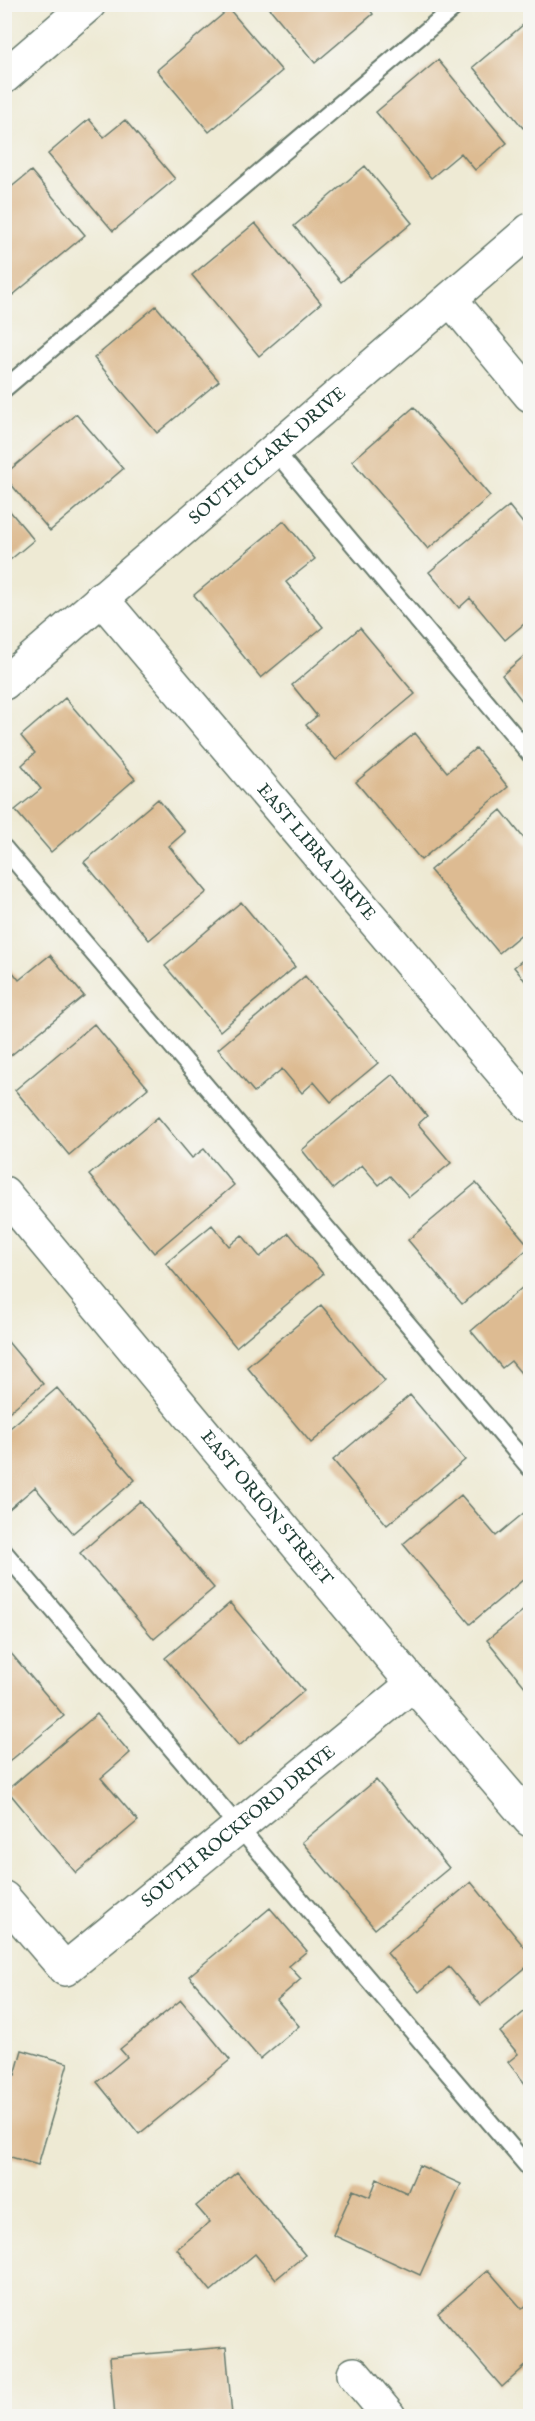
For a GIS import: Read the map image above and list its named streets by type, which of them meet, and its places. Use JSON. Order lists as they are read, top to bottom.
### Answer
{
  "streets": {
    "street": [
      "SOUTH CLARK DRIVE",
      "EAST LIBRA DRIVE",
      "EAST ORION STREET",
      "SOUTH ROCKFORD DRIVE"
    ]
  },
  "crossings": [
    ["SOUTH CLARK DRIVE", "EAST LIBRA DRIVE"],
    ["EAST ORION STREET", "SOUTH ROCKFORD DRIVE"]
  ]
}
